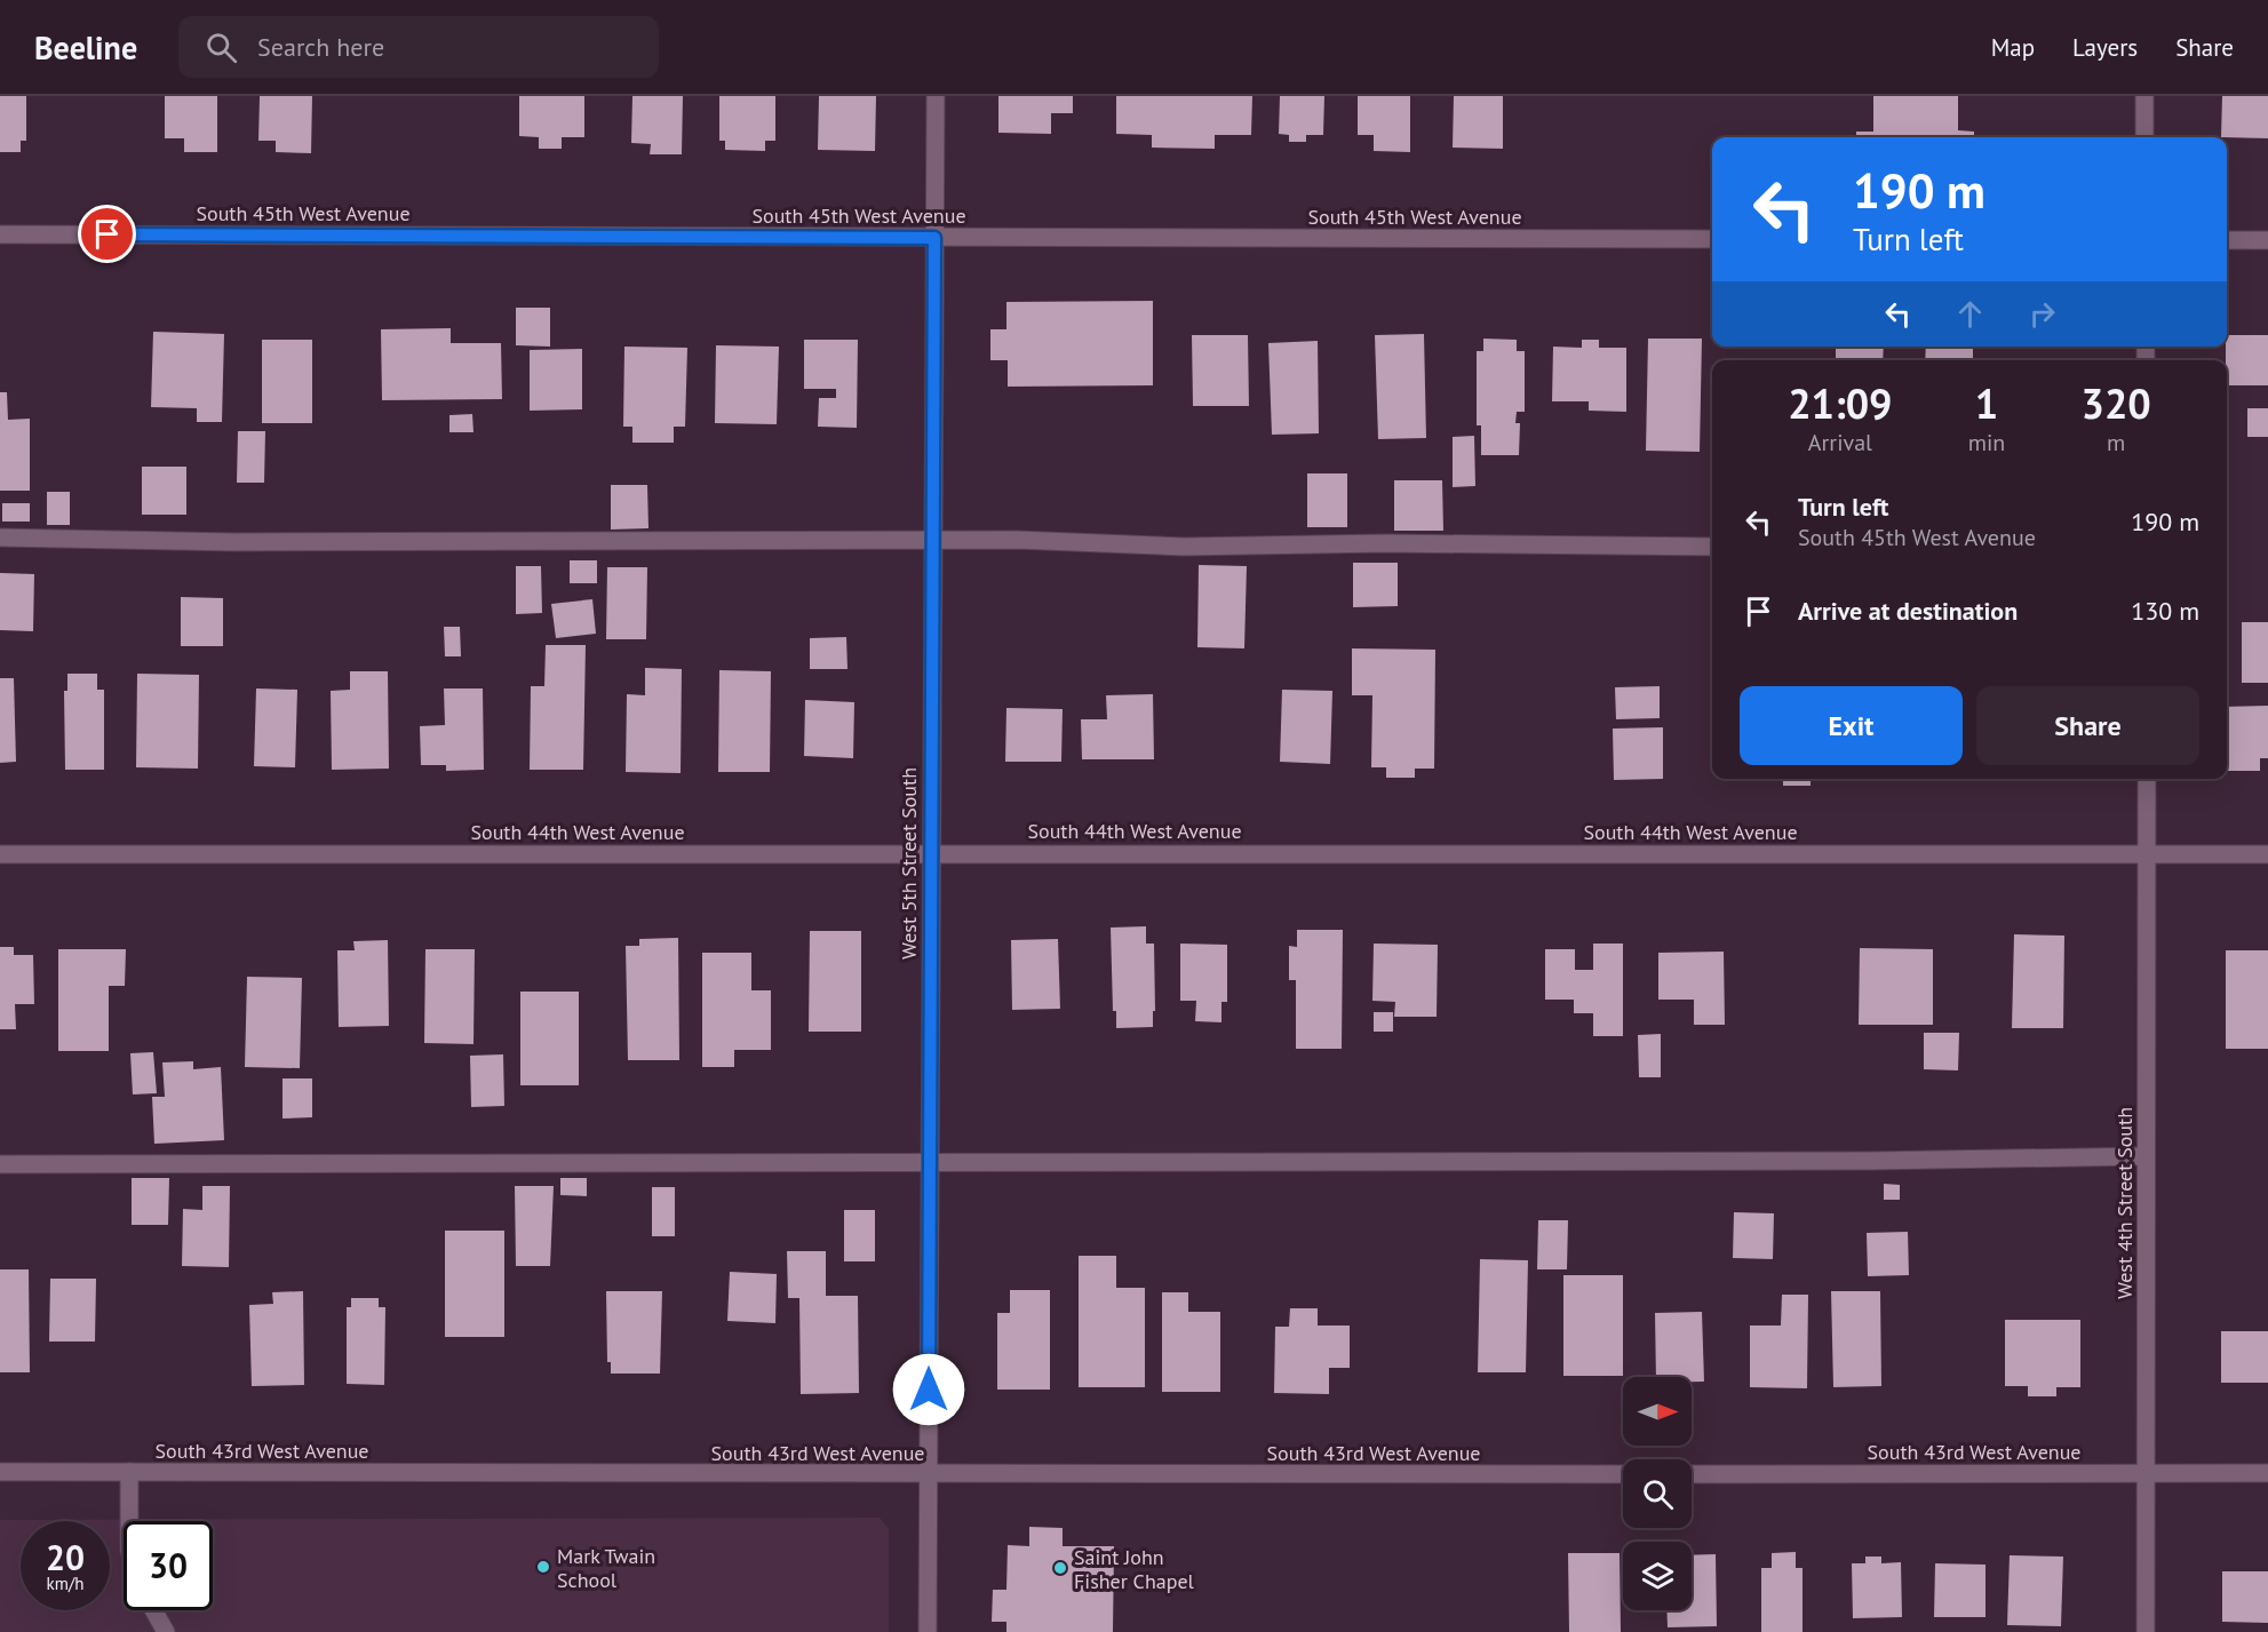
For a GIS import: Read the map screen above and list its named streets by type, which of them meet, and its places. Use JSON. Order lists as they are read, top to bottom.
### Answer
{
  "streets": {
    "street": [
      "South 45th West Avenue",
      "South 44th West Avenue",
      "West 5th Street South",
      "West 4th Street South",
      "South 43rd West Avenue"
    ]
  },
  "crossings": [
    ["South 45th West Avenue", "West 5th Street South"],
    ["South 44th West Avenue", "West 5th Street South"],
    ["South 44th West Avenue", "West 4th Street South"],
    ["West 5th Street South", "South 43rd West Avenue"],
    ["West 4th Street South", "South 43rd West Avenue"]
  ],
  "places": ["Mark Twain School", "Saint John Fisher Chapel"],
  "north": "right",
  "page": {
    "header": "Beeline",
    "search": "Search here",
    "nav": ["Map", "Layers", "Share"],
    "turn": ["190 m", "Turn left"],
    "eta": [
      "21:09",
      "Arrival",
      "1",
      "min",
      "320",
      "m"
    ],
    "list": [
      {
        "name": "Turn left",
        "note": "South 45th West Avenue",
        "value": "190 m"
      },
      {
        "name": "Arrive at destination",
        "value": "130 m"
      }
    ],
    "buttons": ["Exit", "Share"],
    "speed": "20 km/h",
    "limit": "30"
  }
}
